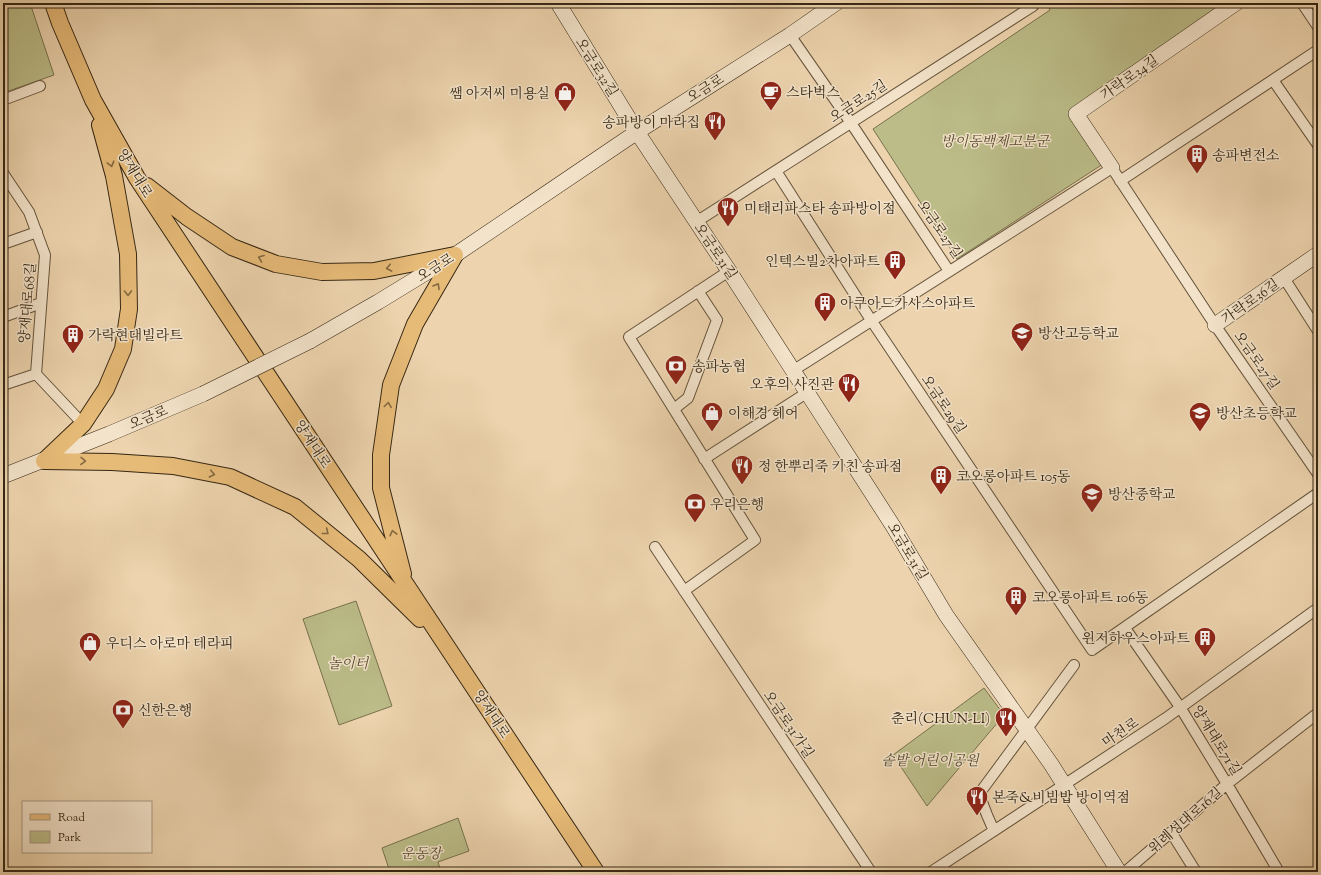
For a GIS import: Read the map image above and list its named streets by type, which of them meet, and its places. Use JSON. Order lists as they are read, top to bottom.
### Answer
{
  "streets": {
    "main road": ["양재대로"],
    "street": [
      "오금로32길",
      "가락로34길",
      "오금로",
      "오금로25길",
      "오금로27길",
      "오금로31길",
      "가락로36길",
      "양재대로68길",
      "오금로29길",
      "오금로31가길",
      "마천로",
      "양재대로71길",
      "위례성대로16길"
    ]
  },
  "crossings": [
    ["오금로32길", "오금로"],
    ["오금로32길", "오금로31길"],
    ["가락로34길", "오금로27길"],
    ["오금로", "오금로27길"],
    ["오금로", "오금로31길"],
    ["오금로25길", "오금로27길"],
    ["오금로25길", "오금로31길"],
    ["오금로25길", "오금로29길"],
    ["오금로27길", "가락로36길"],
    ["오금로31길", "마천로"],
    ["오금로29길", "양재대로71길"],
    ["마천로", "양재대로71길"],
    ["양재대로71길", "위례성대로16길"]
  ],
  "parks": [
    "방이동백제고분군",
    "놀이터",
    "솥밭 어린이공원",
    "운동장"
  ],
  "places": {
    "cafe": ["스타벅스"],
    "shop": ["쌤 아저씨 미용실", "이해경 헤어", "우디스 아로마 테라피"],
    "restaurant": [
      "송파방이 마라집",
      "미태리파스타 송파방이점",
      "오후의 사진관",
      "정 한뿌리죽 키친 송파점",
      "춘리(CHUN-LI)",
      "본죽&비빔밥 방이역점"
    ],
    "building": [
      "송파변전소",
      "인텍스빌2차아파트",
      "아쿠아드카사스아파트",
      "가락현대빌라트",
      "코오롱아파트 105동",
      "코오롱아파트 106동",
      "윈저하우스아파트"
    ],
    "school or university": ["방산고등학교", "방산초등학교", "방산중학교"],
    "bank": ["송파농협", "우리은행", "신한은행"]
  },
  "legend": ["Road", "Park"]
}
